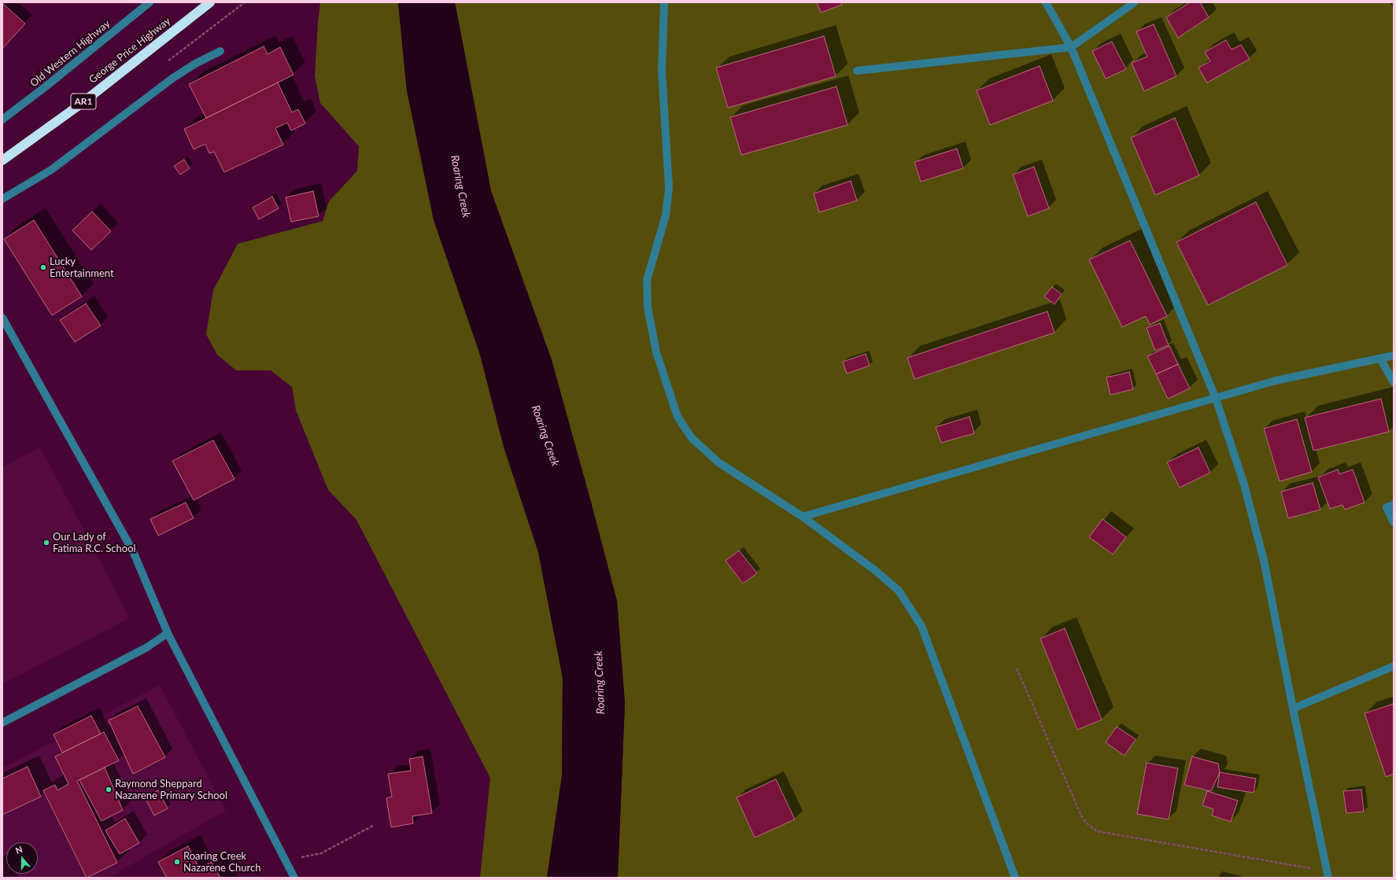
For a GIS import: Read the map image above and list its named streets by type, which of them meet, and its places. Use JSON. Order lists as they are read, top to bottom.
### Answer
{
  "streets": {
    "highway": ["George Price Highway", "AR1"],
    "street": ["Old Western Highway"]
  },
  "water": ["Roaring Creek"],
  "places": [
    "Lucky Entertainment",
    "Our Lady of Fatima R.C. School",
    "Raymond Sheppard Nazarene Primary School",
    "Roaring Creek Nazarene Church"
  ],
  "north": "top"
}
